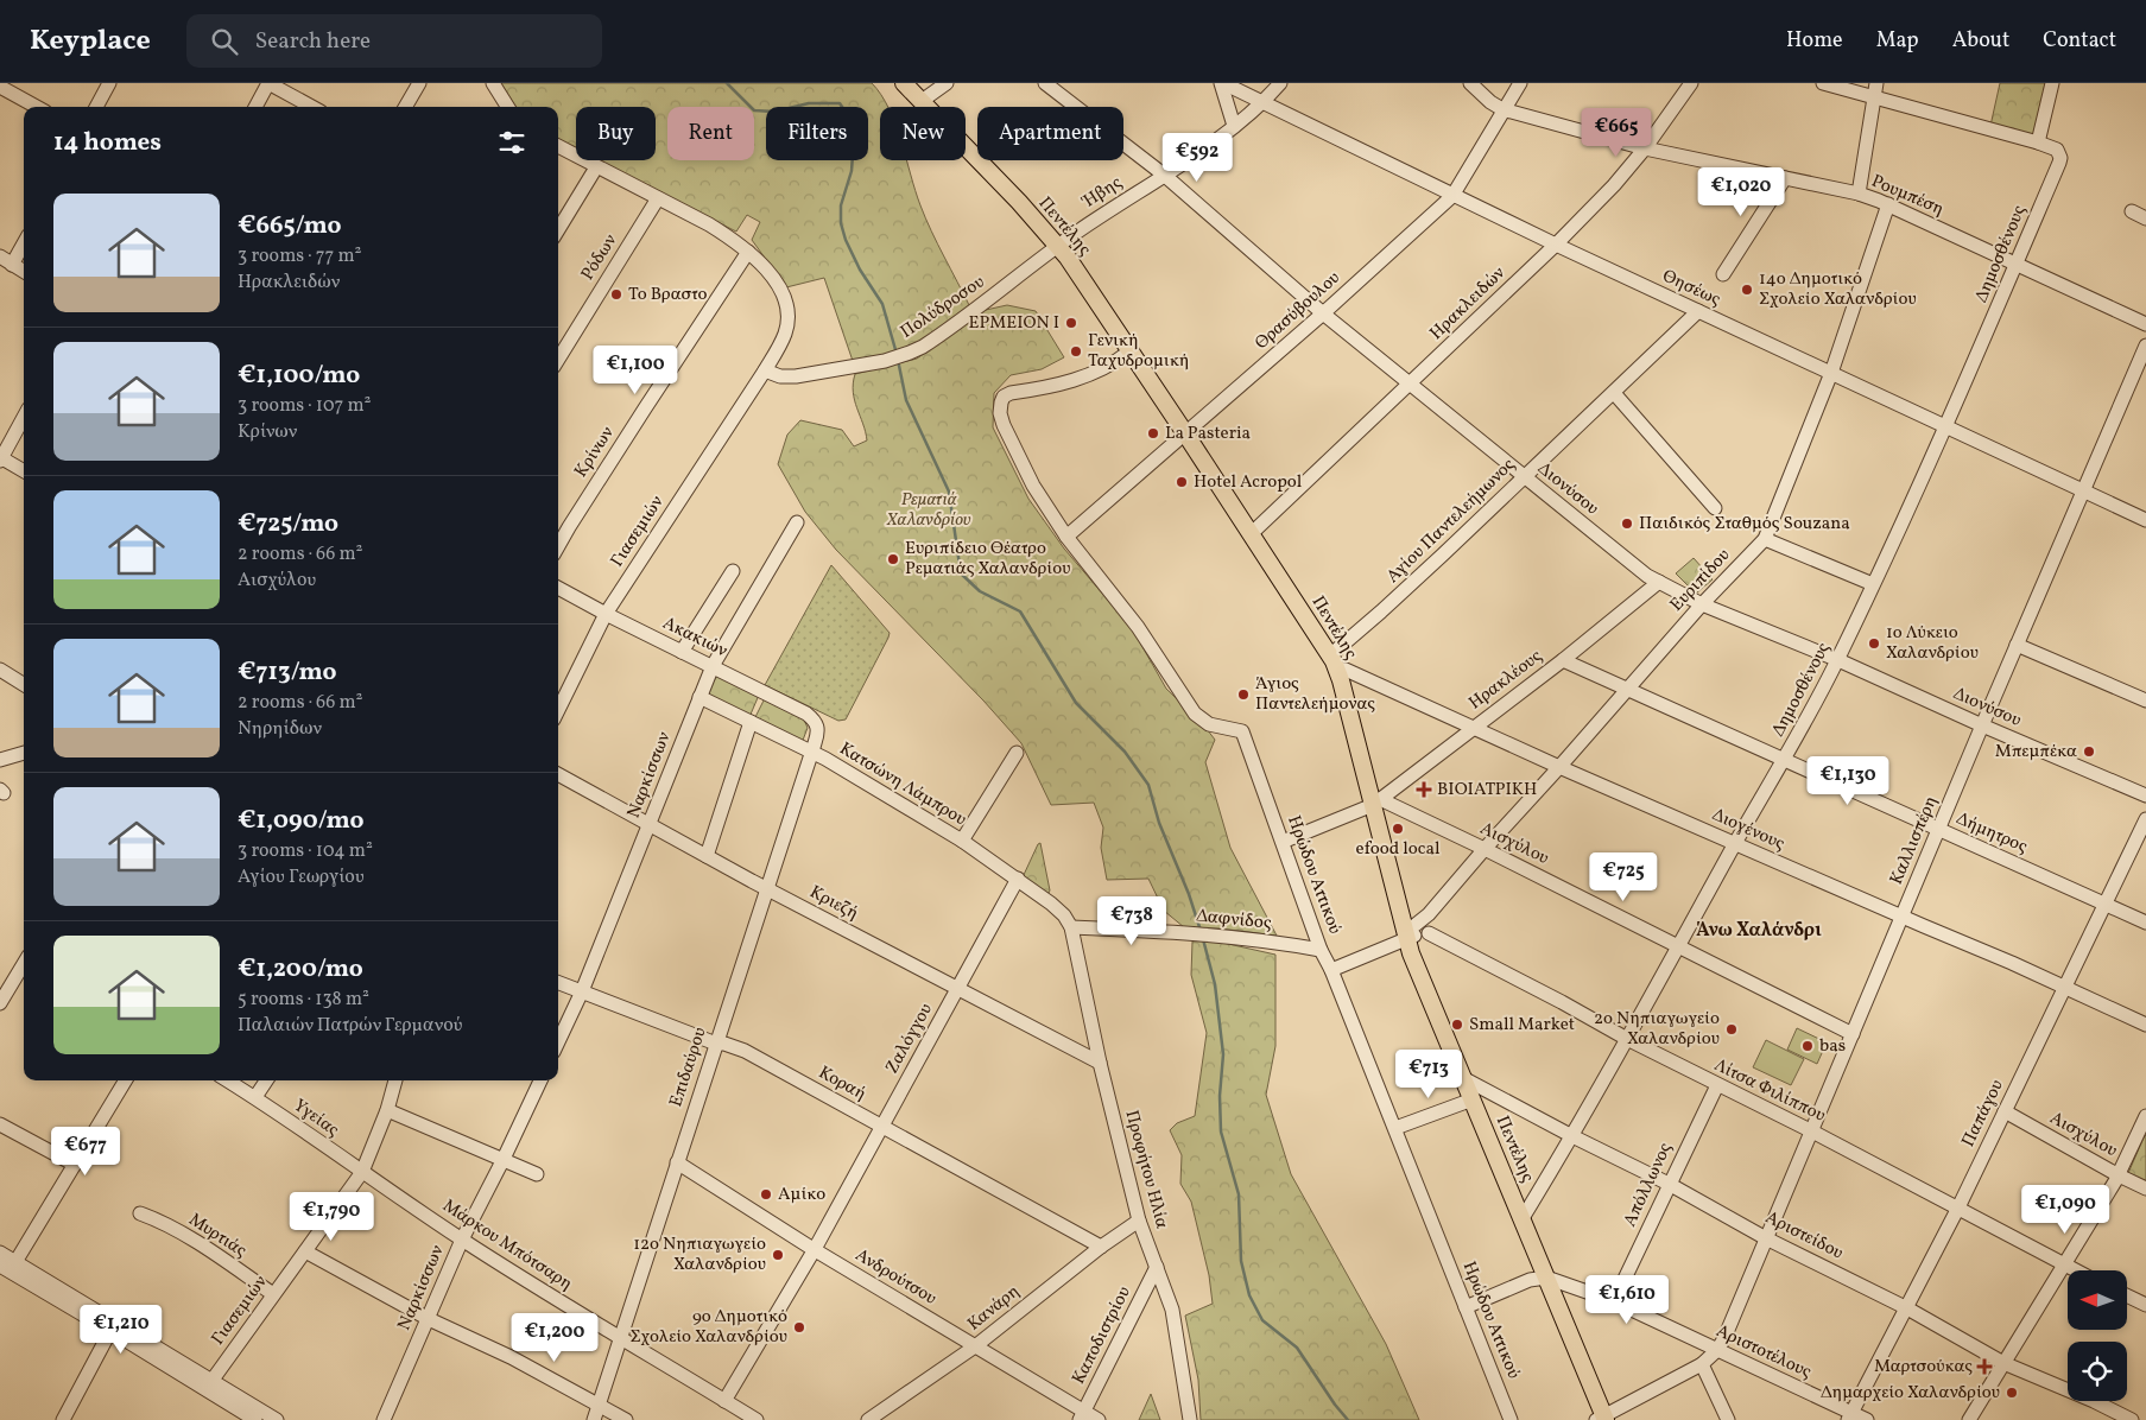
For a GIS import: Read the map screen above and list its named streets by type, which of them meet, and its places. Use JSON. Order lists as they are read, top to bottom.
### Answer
{
  "streets": {
    "main road": ["Πεντέλης"],
    "street": [
      "Ήβης",
      "Ρουμπέση",
      "Δημοσθένους",
      "Ρόδων",
      "Θησέως",
      "Ηρακλειδών",
      "Πολύδροσου",
      "Θρασύβουλου",
      "Κρίνων",
      "Διονύσου",
      "Αγίου Παντελεήμωνος",
      "Γιασεμιών",
      "Ευριπίδου",
      "Ακακιών",
      "Ηρακλέους",
      "Ναρκίσσων",
      "Κατσώνη Λάμπρου",
      "Διογένους",
      "Δήμητρος",
      "Καλλισπέρη",
      "Αισχύλου",
      "Ηρώδου Αττικού",
      "Κριεζή",
      "Δαφνίδος",
      "Ζαλόγγου",
      "Επιδαύρου",
      "Κοραή",
      "Λίτσα Φιλίππου",
      "Παπάγου",
      "Υγείας",
      "Προφήτου Ηλία",
      "Απόλλωνος",
      "Μυρτιάς",
      "Αριστείδου",
      "Μάρκου Μπότσαρη",
      "Ανδρούτσου",
      "Κανάρη",
      "Καποδιστρίου",
      "Αριστοτέλους"
    ]
  },
  "crossings": [
    ["Ήβης", "Πεντέλης"],
    ["Ήβης", "Θησέως"],
    ["Ήβης", "Πολύδροσου"],
    ["Ήβης", "Διονύσου"],
    ["Ρουμπέση", "Δημοσθένους"],
    ["Ρουμπέση", "Ηρακλειδών"],
    ["Ρουμπέση", "Θρασύβουλου"],
    ["Ρουμπέση", "Ευριπίδου"],
    ["Πεντέλης", "Δημοσθένους"],
    ["Πεντέλης", "Ηρακλειδών"],
    ["Πεντέλης", "Πολύδροσου"],
    ["Πεντέλης", "Θρασύβουλου"],
    ["Πεντέλης", "Αγίου Παντελεήμωνος"],
    ["Πεντέλης", "Ευριπίδου"],
    ["Πεντέλης", "Ηρακλέους"],
    ["Πεντέλης", "Διογένους"],
    ["Πεντέλης", "Αισχύλου"],
    ["Πεντέλης", "Ηρώδου Αττικού"],
    ["Πεντέλης", "Αριστείδου"],
    ["Πεντέλης", "Αριστοτέλους"],
    ["Δημοσθένους", "Θησέως"],
    ["Δημοσθένους", "Διονύσου"],
    ["Δημοσθένους", "Διογένους"],
    ["Δημοσθένους", "Δήμητρος"],
    ["Δημοσθένους", "Αισχύλου"],
    ["Δημοσθένους", "Λίτσα Φιλίππου"],
    ["Δημοσθένους", "Αριστείδου"],
    ["Ρόδων", "Γιασεμιών"],
    ["Θησέως", "Ηρακλειδών"],
    ["Θησέως", "Θρασύβουλου"],
    ["Θησέως", "Αγίου Παντελεήμωνος"],
    ["Θησέως", "Ευριπίδου"],
    ["Θησέως", "Καλλισπέρη"],
    ["Ηρακλειδών", "Διονύσου"],
    ["Πολύδροσου", "Γιασεμιών"],
    ["Θρασύβουλου", "Διονύσου"],
    ["Θρασύβουλου", "Ηρώδου Αττικού"],
    ["Κρίνων", "Γιασεμιών"],
    ["Διονύσου", "Αγίου Παντελεήμωνος"],
    ["Διονύσου", "Ευριπίδου"],
    ["Διονύσου", "Ηρακλέους"],
    ["Διονύσου", "Καλλισπέρη"],
    ["Αγίου Παντελεήμωνος", "Διογένους"],
    ["Γιασεμιών", "Ακακιών"],
    ["Γιασεμιών", "Υγείας"],
    ["Γιασεμιών", "Μυρτιάς"],
    ["Γιασεμιών", "Μάρκου Μπότσαρη"],
    ["Ευριπίδου", "Διογένους"],
    ["Ευριπίδου", "Δήμητρος"],
    ["Ευριπίδου", "Αισχύλου"],
    ["Ακακιών", "Ναρκίσσων"],
    ["Ακακιών", "Επιδαύρου"],
    ["Ηρακλέους", "Διογένους"],
    ["Ηρακλέους", "Δήμητρος"],
    ["Ηρακλέους", "Αισχύλου"],
    ["Ηρακλέους", "Ηρώδου Αττικού"],
    ["Ναρκίσσων", "Κατσώνη Λάμπρου"],
    ["Ναρκίσσων", "Κριεζή"],
    ["Ναρκίσσων", "Κοραή"],
    ["Ναρκίσσων", "Μάρκου Μπότσαρη"],
    ["Κατσώνη Λάμπρου", "Δαφνίδος"],
    ["Κατσώνη Λάμπρου", "Ζαλόγγου"],
    ["Κατσώνη Λάμπρου", "Επιδαύρου"],
    ["Κατσώνη Λάμπρου", "Προφήτου Ηλία"],
    ["Διογένους", "Καλλισπέρη"],
    ["Διογένους", "Παπάγου"],
    ["Δήμητρος", "Καλλισπέρη"],
    ["Δήμητρος", "Παπάγου"],
    ["Καλλισπέρη", "Αισχύλου"],
    ["Καλλισπέρη", "Λίτσα Φιλίππου"],
    ["Καλλισπέρη", "Αριστείδου"],
    ["Καλλισπέρη", "Αριστοτέλους"],
    ["Αισχύλου", "Παπάγου"],
    ["Ηρώδου Αττικού", "Δαφνίδος"],
    ["Κριεζή", "Ζαλόγγου"],
    ["Κριεζή", "Επιδαύρου"],
    ["Κριεζή", "Προφήτου Ηλία"],
    ["Δαφνίδος", "Προφήτου Ηλία"],
    ["Ζαλόγγου", "Κοραή"],
    ["Ζαλόγγου", "Μάρκου Μπότσαρη"],
    ["Ζαλόγγου", "Ανδρούτσου"],
    ["Επιδαύρου", "Κοραή"],
    ["Επιδαύρου", "Μάρκου Μπότσαρη"],
    ["Επιδαύρου", "Ανδρούτσου"],
    ["Κοραή", "Κανάρη"],
    ["Λίτσα Φιλίππου", "Παπάγου"],
    ["Λίτσα Φιλίππου", "Απόλλωνος"],
    ["Παπάγου", "Αριστείδου"],
    ["Παπάγου", "Αριστοτέλους"],
    ["Υγείας", "Μάρκου Μπότσαρη"],
    ["Προφήτου Ηλία", "Κανάρη"],
    ["Προφήτου Ηλία", "Καποδιστρίου"],
    ["Απόλλωνος", "Αριστείδου"],
    ["Απόλλωνος", "Αριστοτέλους"],
    ["Ανδρούτσου", "Κανάρη"],
    ["Ανδρούτσου", "Καποδιστρίου"]
  ],
  "districts": ["Άνω Χαλάνδρι"],
  "parks": ["Ρεματιά Χαλανδρίου"],
  "places": {
    "other": [
      "14ο Δημοτικό Σχολείο Χαλανδρίου",
      "Το Βραστο",
      "ΕΡΜΕΙΟΝ Ι",
      "Γενική Ταχυδρομική",
      "La Pasteria",
      "Hotel Acropol",
      "Παιδικός Σταθμός Souzana",
      "Ευριπίδειο Θέατρο Ρεματιάς Χαλανδρίου",
      "1ο Λύκειο Χαλανδρίου",
      "Άγιος Παντελεήμονας",
      "Μπεμπέκα",
      "efood local",
      "Small Market",
      "2ο Νηπιαγωγείο Χαλανδρίου",
      "bas",
      "Αμίκο",
      "12ο Νηπιαγωγείο Χαλανδρίου",
      "9ο Δημοτικό Σχολείο Χαλανδρίου",
      "Δημαρχείο Χαλανδρίου"
    ],
    "health": ["ΒΙΟΙΑΤΡΙΚΗ", "Μαρτσούκας"]
  },
  "north": "left",
  "page": {
    "header": "Keyplace",
    "search": "Search here",
    "nav": [
      "Home",
      "Map",
      "About",
      "Contact"
    ],
    "chip": [
      "Buy",
      "Rent",
      "Filters",
      "New",
      "Apartment"
    ],
    "heading": "14 homes",
    "price": [
      "€665",
      "€592",
      "€1,020",
      "€1,100",
      "€1,130",
      "€725",
      "€738",
      "€713",
      "€677",
      "€1,090",
      "€1,790",
      "€1,610",
      "€1,210",
      "€1,200"
    ],
    "list": [
      {
        "name": "€665/mo",
        "note": "3 rooms · 77 m² · Ηρακλειδών"
      },
      {
        "name": "€1,100/mo",
        "note": "3 rooms · 107 m² · Κρίνων"
      },
      {
        "name": "€725/mo",
        "note": "2 rooms · 66 m² · Αισχύλου"
      },
      {
        "name": "€713/mo",
        "note": "2 rooms · 66 m² · Νηρηίδων"
      },
      {
        "name": "€1,090/mo",
        "note": "3 rooms · 104 m² · Αγίου Γεωργίου"
      },
      {
        "name": "€1,200/mo",
        "note": "5 rooms · 138 m² · Παλαιών Πατρών Γερμανού"
      }
    ]
  }
}
